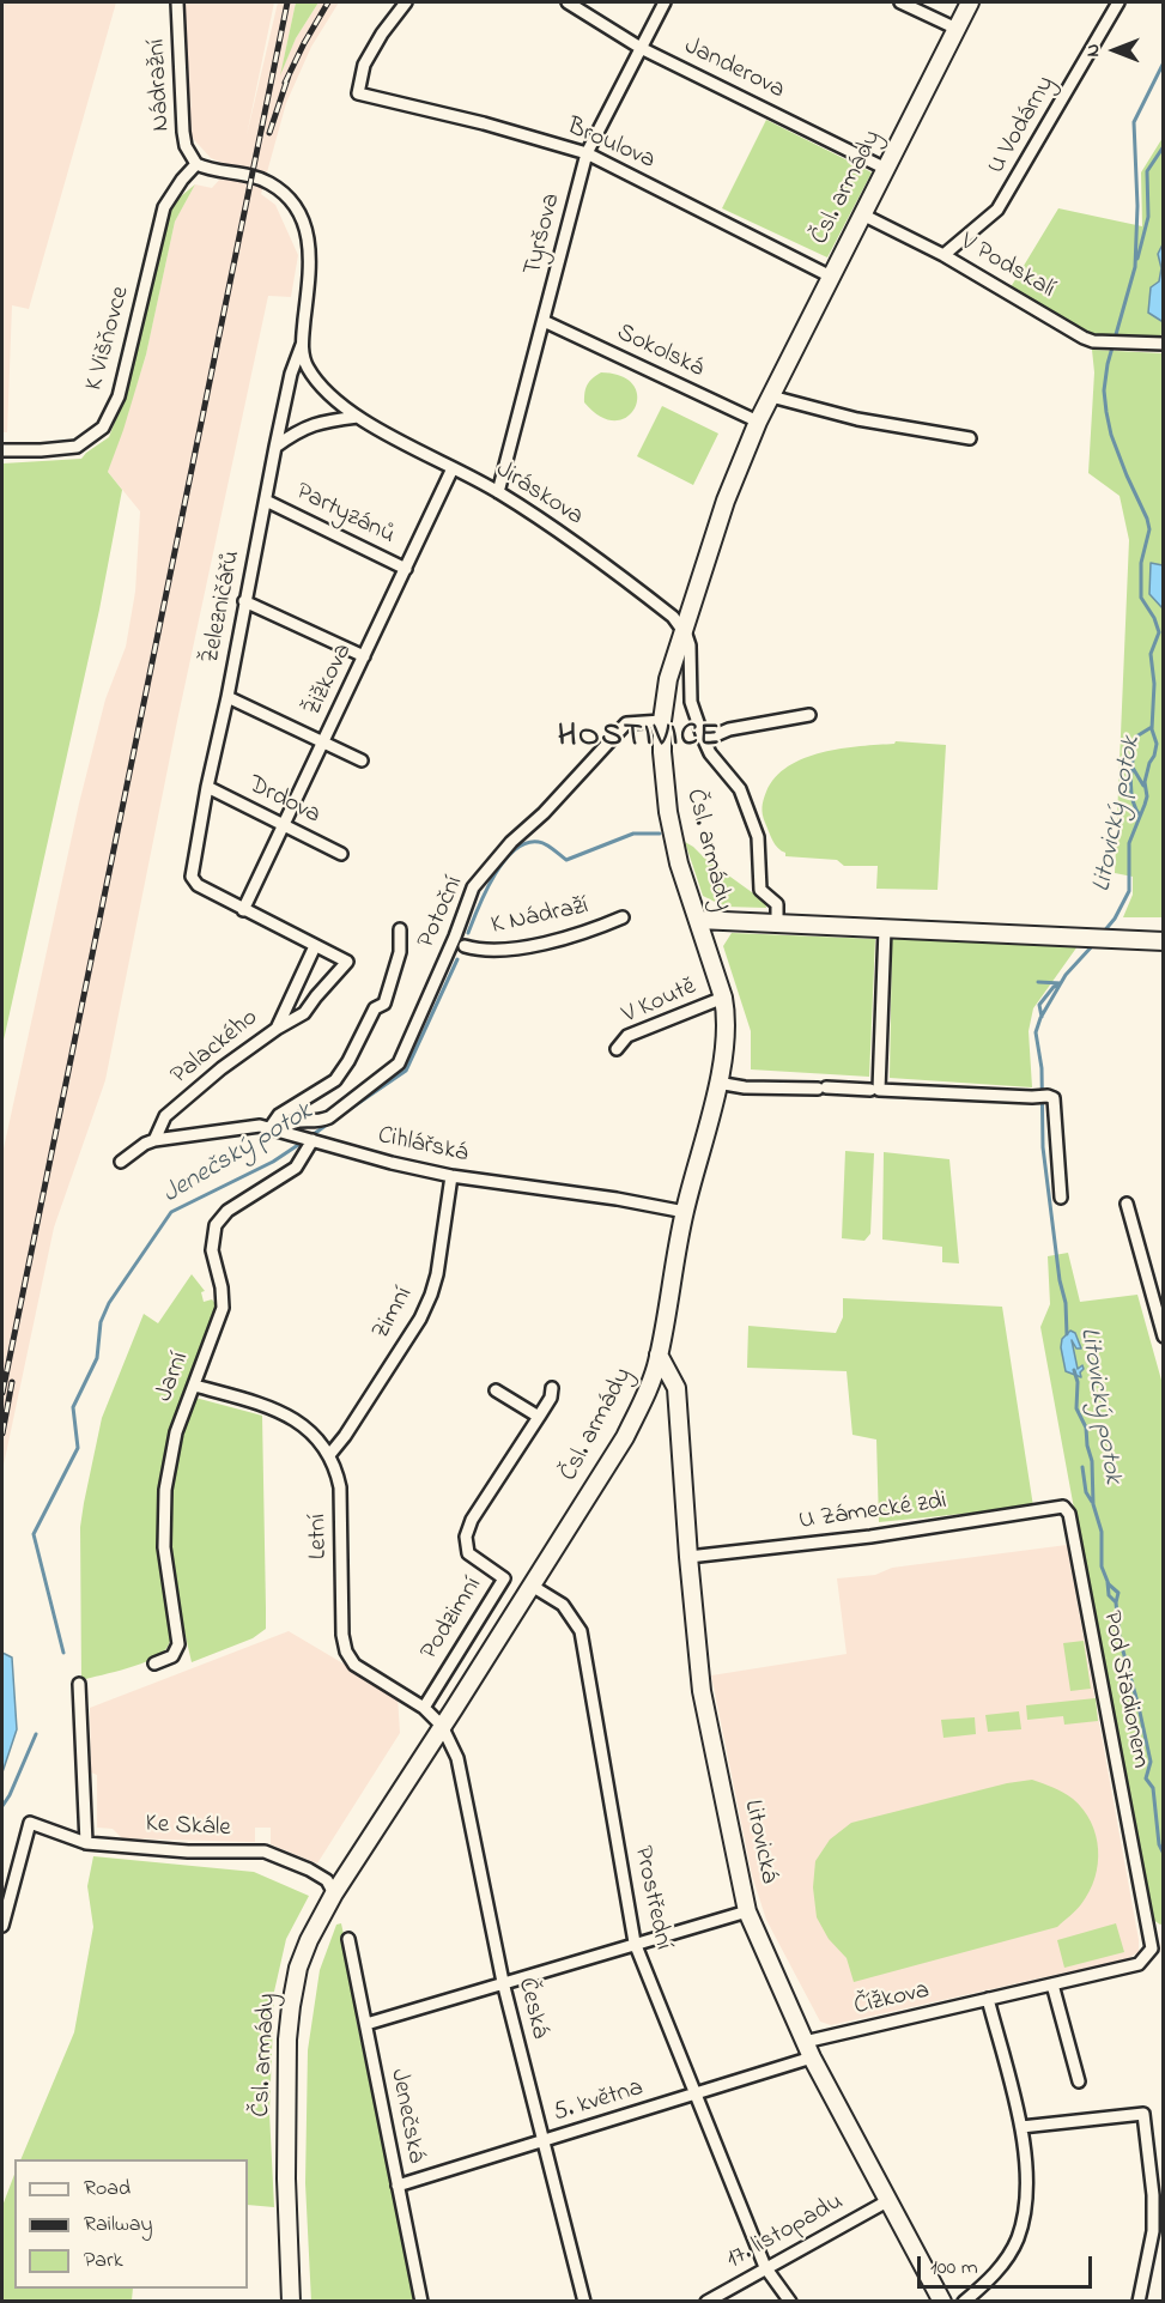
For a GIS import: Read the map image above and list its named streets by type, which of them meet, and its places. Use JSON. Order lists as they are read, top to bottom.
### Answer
{
  "streets": {
    "main road": ["Čsl. armády", "Litovická"],
    "street": [
      "Janderova",
      "Nádražní",
      "U Vodárny",
      "Broulova",
      "Tyršova",
      "V Podskalí",
      "K Višňovce",
      "Sokolská",
      "Jiráskova",
      "Partyzánů",
      "Železničářů",
      "Žižkova",
      "Drdova",
      "Potoční",
      "K Nádraží",
      "V Koutě",
      "Palackého",
      "Cihlářská",
      "Zimní",
      "Jarní",
      "U Zámecké zdi",
      "Letní",
      "Podzimní",
      "Pod Stadionem",
      "Ke Skále",
      "Prostřední",
      "Čížkova",
      "Česká",
      "5. května",
      "Jenečská",
      "17. listopadu"
    ]
  },
  "crossings": [
    ["Janderova", "Čsl. armády"],
    ["Janderova", "Tyršova"],
    ["Nádražní", "K Višňovce"],
    ["Nádražní", "Jiráskova"],
    ["U Vodárny", "V Podskalí"],
    ["Broulova", "Čsl. armády"],
    ["Broulova", "Tyršova"],
    ["Čsl. armády", "V Podskalí"],
    ["Čsl. armády", "Sokolská"],
    ["Čsl. armády", "Jiráskova"],
    ["Čsl. armády", "Potoční"],
    ["Čsl. armády", "V Koutě"],
    ["Čsl. armády", "Cihlářská"],
    ["Čsl. armády", "Letní"],
    ["Čsl. armády", "Ke Skále"],
    ["Čsl. armády", "Litovická"],
    ["Čsl. armády", "Prostřední"],
    ["Čsl. armády", "Česká"],
    ["Tyršova", "Sokolská"],
    ["Tyršova", "Jiráskova"],
    ["K Višňovce", "Jiráskova"],
    ["Jiráskova", "Železničářů"],
    ["Jiráskova", "Žižkova"],
    ["Partyzánů", "Železničářů"],
    ["Partyzánů", "Žižkova"],
    ["Železničářů", "Žižkova"],
    ["Železničářů", "Drdova"],
    ["Žižkova", "Drdova"],
    ["Potoční", "Cihlářská"],
    ["Palackého", "Cihlářská"],
    ["Cihlářská", "Zimní"],
    ["Cihlářská", "Jarní"],
    ["Zimní", "Letní"],
    ["Jarní", "Letní"],
    ["U Zámecké zdi", "Pod Stadionem"],
    ["U Zámecké zdi", "Litovická"],
    ["Letní", "Podzimní"],
    ["Letní", "Česká"],
    ["Pod Stadionem", "Čížkova"],
    ["Litovická", "Čížkova"],
    ["Litovická", "5. května"],
    ["Litovická", "17. listopadu"],
    ["Prostřední", "5. května"],
    ["Prostřední", "17. listopadu"],
    ["Česká", "5. května"],
    ["5. května", "Jenečská"]
  ],
  "districts": ["HOSTIVICE"],
  "water": ["Litovický potok", "Jenečský potok"],
  "legend": ["Road", "Railway", "Park"],
  "scale_bar": "100 m",
  "north": "left"
}
